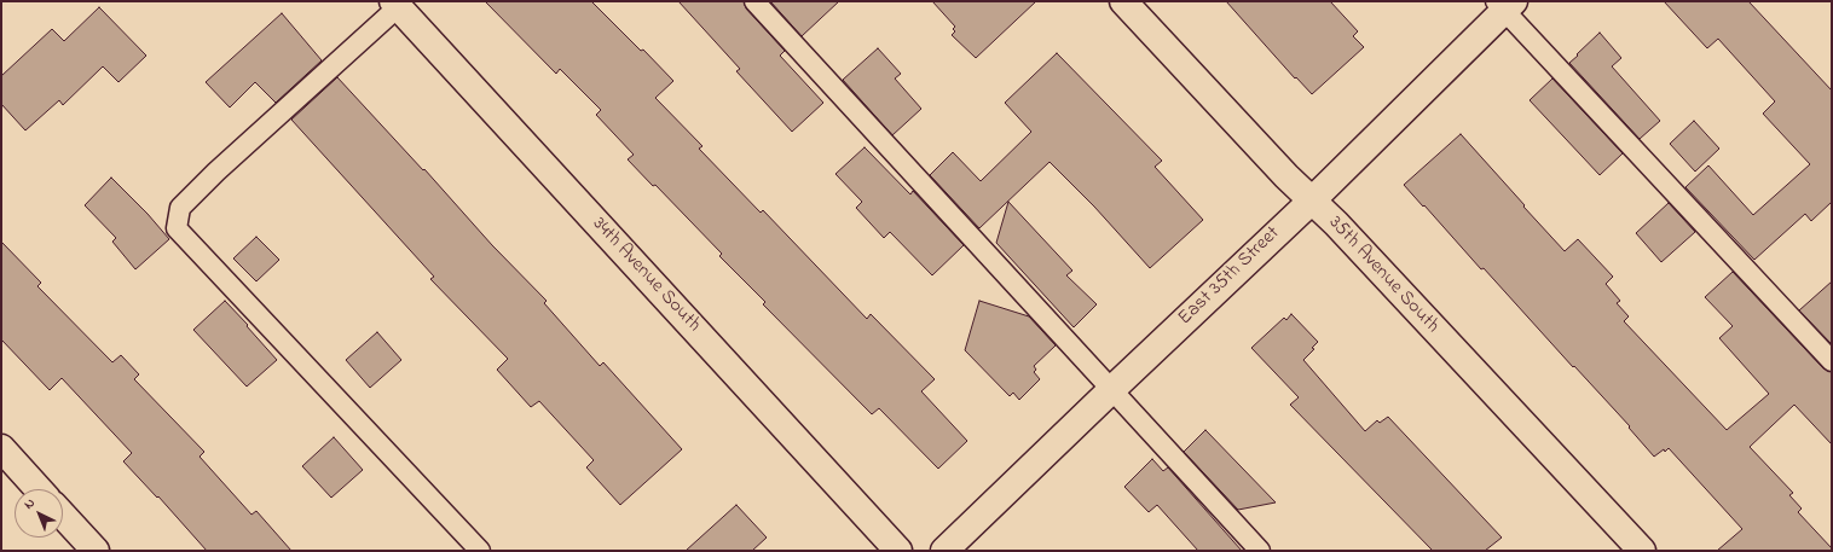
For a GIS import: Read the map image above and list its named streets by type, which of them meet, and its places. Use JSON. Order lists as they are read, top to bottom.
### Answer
{
  "streets": {
    "street": ["34th Avenue South", "35th Avenue South", "East 35th Street"]
  },
  "crossings": [
    ["35th Avenue South", "East 35th Street"]
  ],
  "north": "top left"
}
